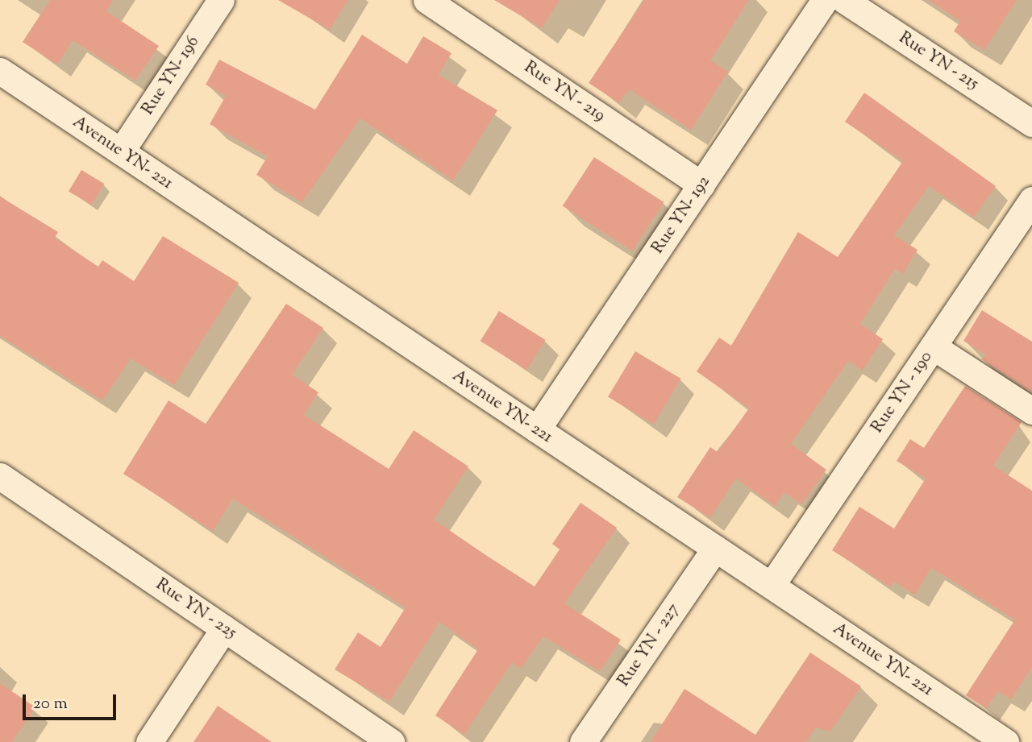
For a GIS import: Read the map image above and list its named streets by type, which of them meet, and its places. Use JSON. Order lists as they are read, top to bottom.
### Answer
{
  "streets": {
    "street": [
      "Rue YN - 215",
      "Rue YN- 196",
      "Rue YN - 219",
      "Avenue YN- 221",
      "Rue YN- 192",
      "Rue YN - 190",
      "Rue YN - 225",
      "Rue YN - 227"
    ]
  },
  "crossings": [
    ["Rue YN- 196", "Avenue YN- 221"],
    ["Rue YN - 219", "Rue YN- 192"],
    ["Avenue YN- 221", "Rue YN- 192"],
    ["Avenue YN- 221", "Rue YN - 190"],
    ["Avenue YN- 221", "Rue YN - 227"]
  ],
  "scale_bar": "20 m"
}
